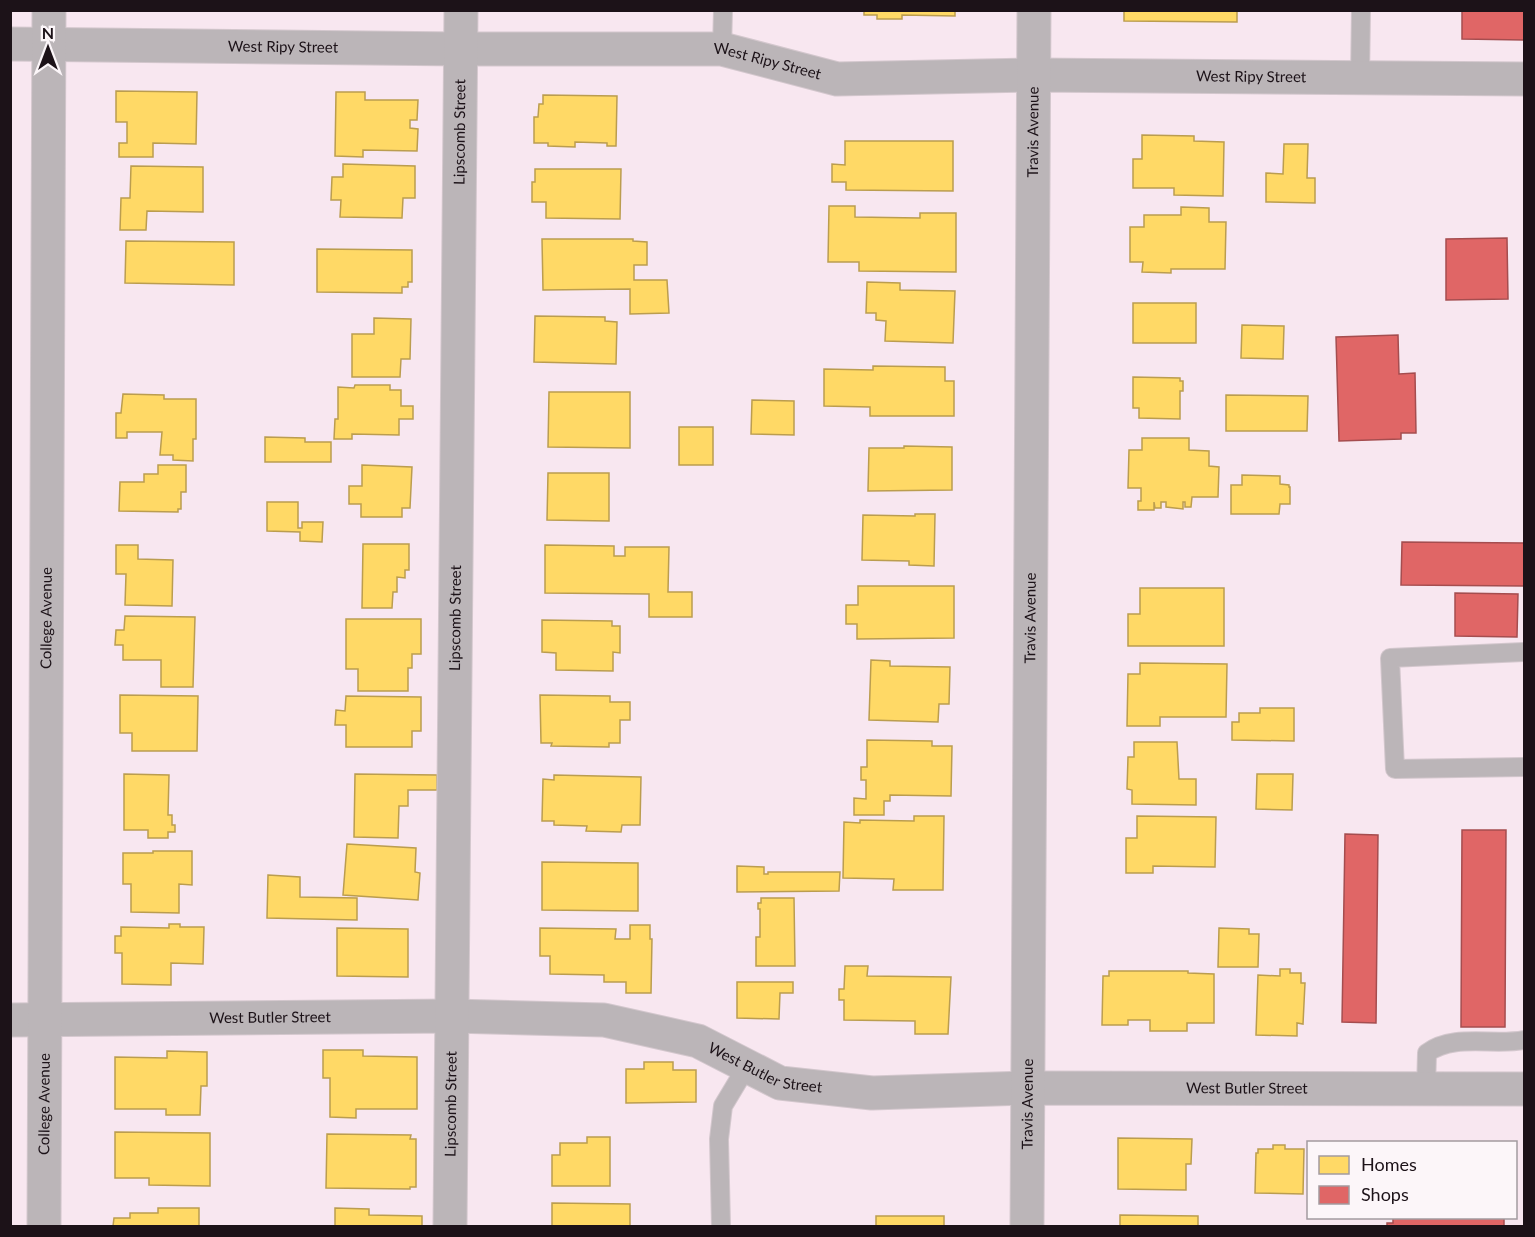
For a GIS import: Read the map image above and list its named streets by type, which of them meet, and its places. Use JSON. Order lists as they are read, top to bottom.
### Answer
{
  "streets": {
    "street": [
      "West Ripy Street",
      "Lipscomb Street",
      "Travis Avenue",
      "College Avenue",
      "West Butler Street"
    ]
  },
  "crossings": [
    ["West Ripy Street", "Lipscomb Street"],
    ["West Ripy Street", "Travis Avenue"],
    ["West Ripy Street", "College Avenue"],
    ["Lipscomb Street", "West Butler Street"],
    ["Travis Avenue", "West Butler Street"],
    ["College Avenue", "West Butler Street"]
  ],
  "legend": ["Homes", "Shops"],
  "north": "top"
}
